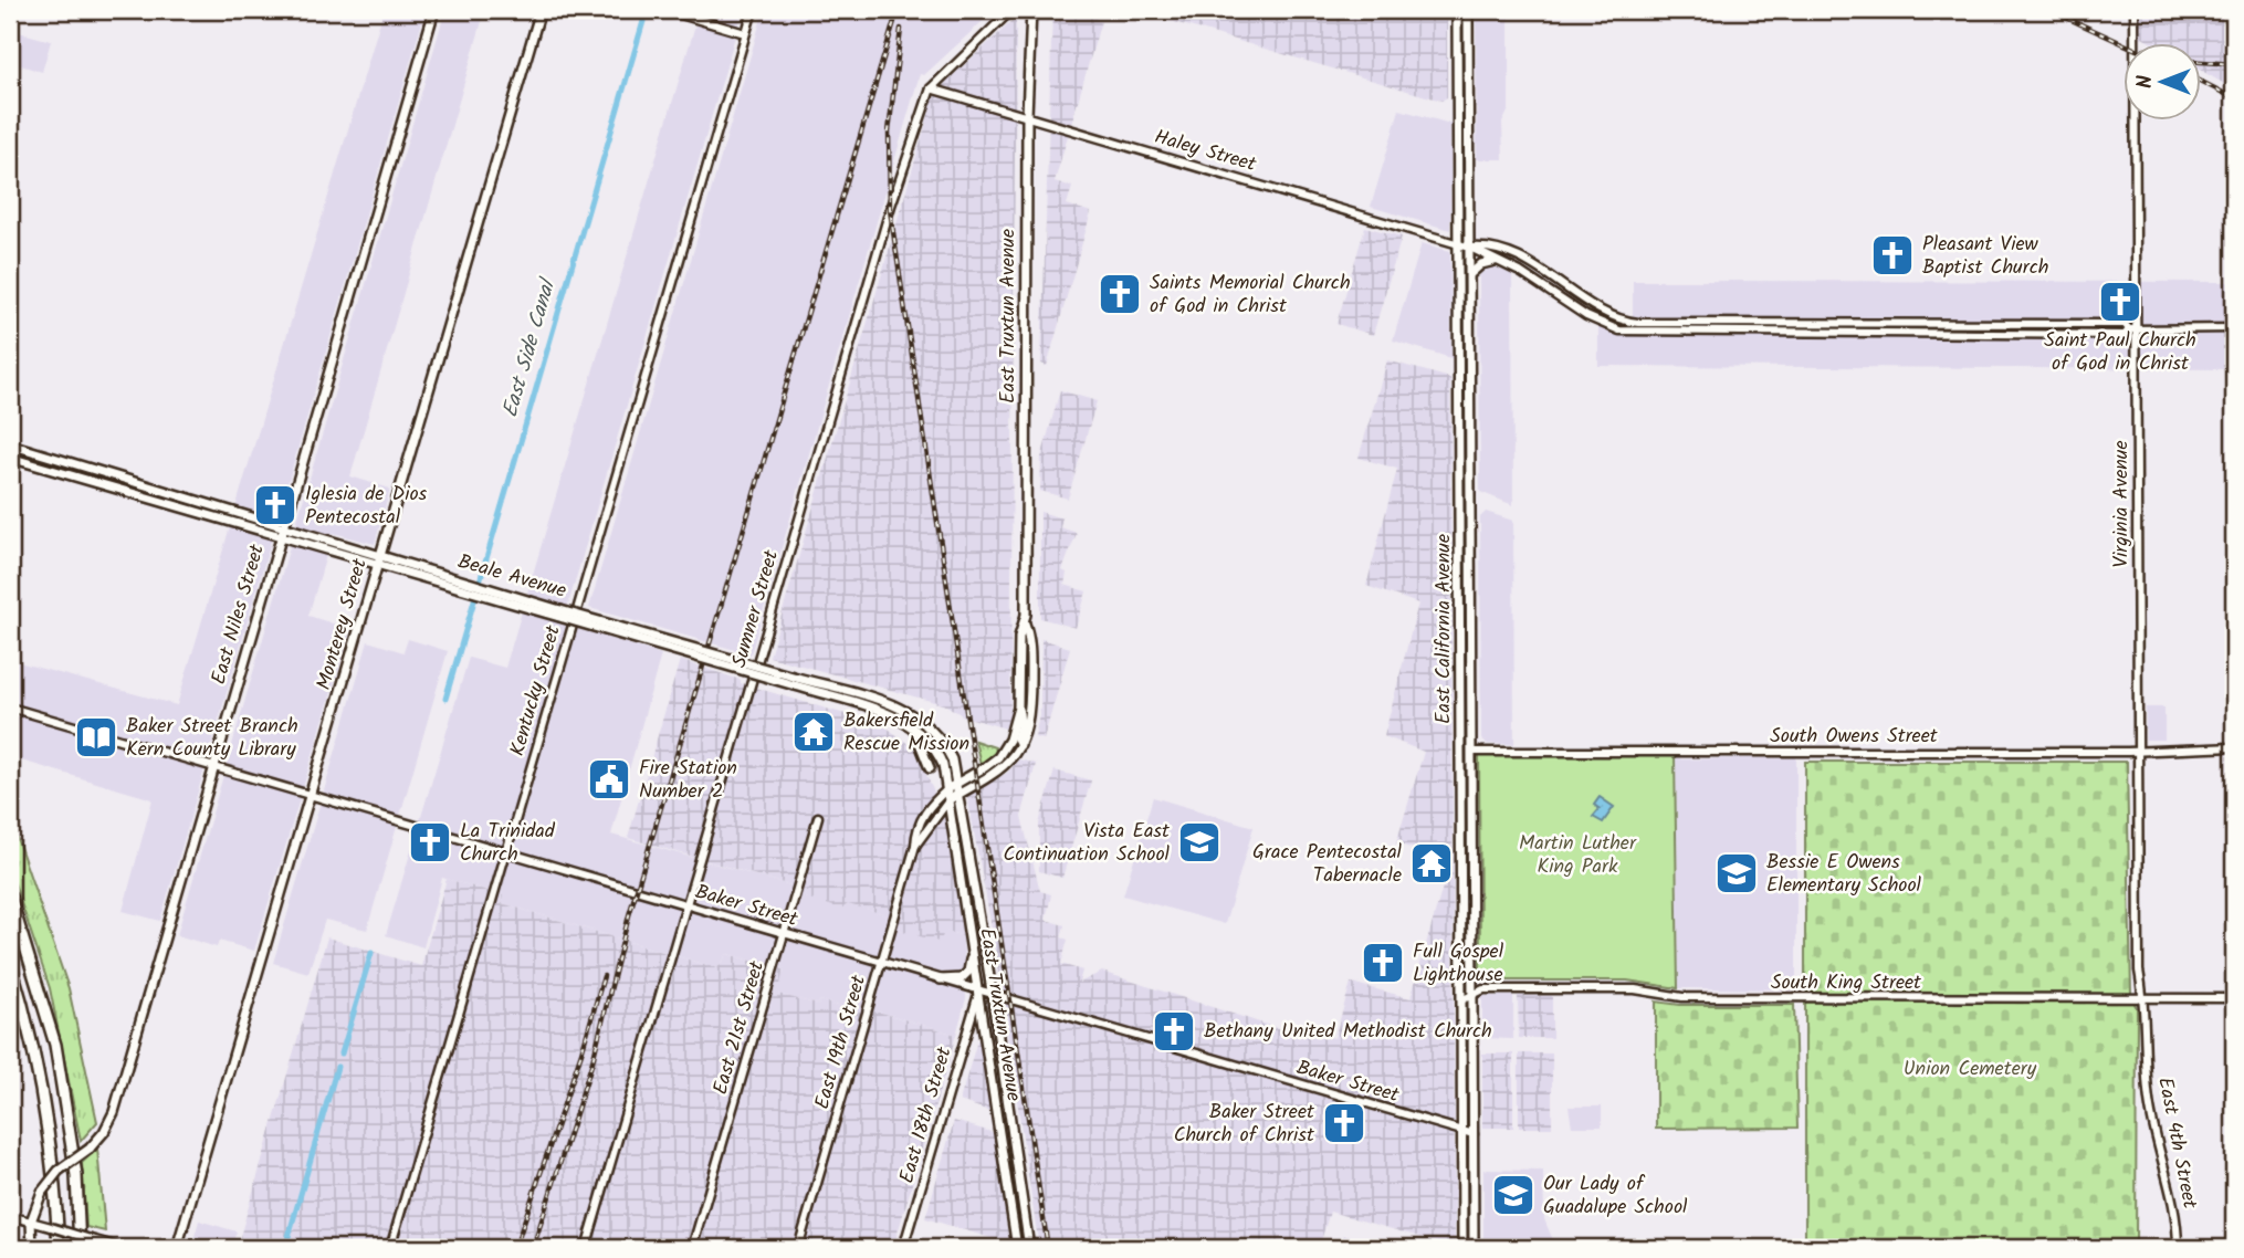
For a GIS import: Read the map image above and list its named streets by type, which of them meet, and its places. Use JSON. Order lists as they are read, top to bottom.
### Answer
{
  "streets": {
    "main road": [
      "East Truxtun Avenue",
      "Beale Avenue",
      "East Niles Street",
      "Monterey Street",
      "East California Avenue"
    ],
    "street": [
      "Haley Street",
      "Virginia Avenue",
      "Sumner Street",
      "Kentucky Street",
      "South Owens Street",
      "Baker Street",
      "South King Street",
      "East 21st Street",
      "East 19th Street",
      "East 18th Street",
      "East 4th Street"
    ]
  },
  "crossings": [
    ["Haley Street", "East Truxtun Avenue"],
    ["Haley Street", "Sumner Street"],
    ["Haley Street", "East California Avenue"],
    ["East Truxtun Avenue", "Beale Avenue"],
    ["East Truxtun Avenue", "Baker Street"],
    ["East Truxtun Avenue", "East 19th Street"],
    ["East Truxtun Avenue", "East 18th Street"],
    ["Virginia Avenue", "South Owens Street"],
    ["Virginia Avenue", "South King Street"],
    ["Virginia Avenue", "East 4th Street"],
    ["Beale Avenue", "East Niles Street"],
    ["Beale Avenue", "Monterey Street"],
    ["Beale Avenue", "East 19th Street"],
    ["Sumner Street", "Baker Street"],
    ["East Niles Street", "Baker Street"],
    ["Monterey Street", "Baker Street"],
    ["East California Avenue", "South Owens Street"],
    ["East California Avenue", "Baker Street"],
    ["East California Avenue", "South King Street"],
    ["Kentucky Street", "Baker Street"],
    ["Baker Street", "East 21st Street"],
    ["Baker Street", "East 19th Street"],
    ["Baker Street", "East 18th Street"],
    ["South King Street", "East 4th Street"]
  ],
  "water": ["East Side Canal"],
  "parks": ["Martin Luther King Park", "Union Cemetery"],
  "places": {
    "church": [
      "Pleasant View Baptist Church",
      "Saints Memorial Church of God in Christ",
      "Saint Paul Church of God in Christ",
      "Iglesia de Dios Pentecostal",
      "La Trinidad Church",
      "Full Gospel Lighthouse",
      "Bethany United Methodist Church",
      "Baker Street Church of Christ"
    ],
    "temple": ["Bakersfield Rescue Mission", "Grace Pentecostal Tabernacle"],
    "library": ["Baker Street Branch Kern County Library"],
    "public building": ["Fire Station Number 2"],
    "school or university": ["Vista East Continuation School", "Bessie E Owens Elementary School", "Our Lady of Guadalupe School"]
  },
  "north": "left"
}
